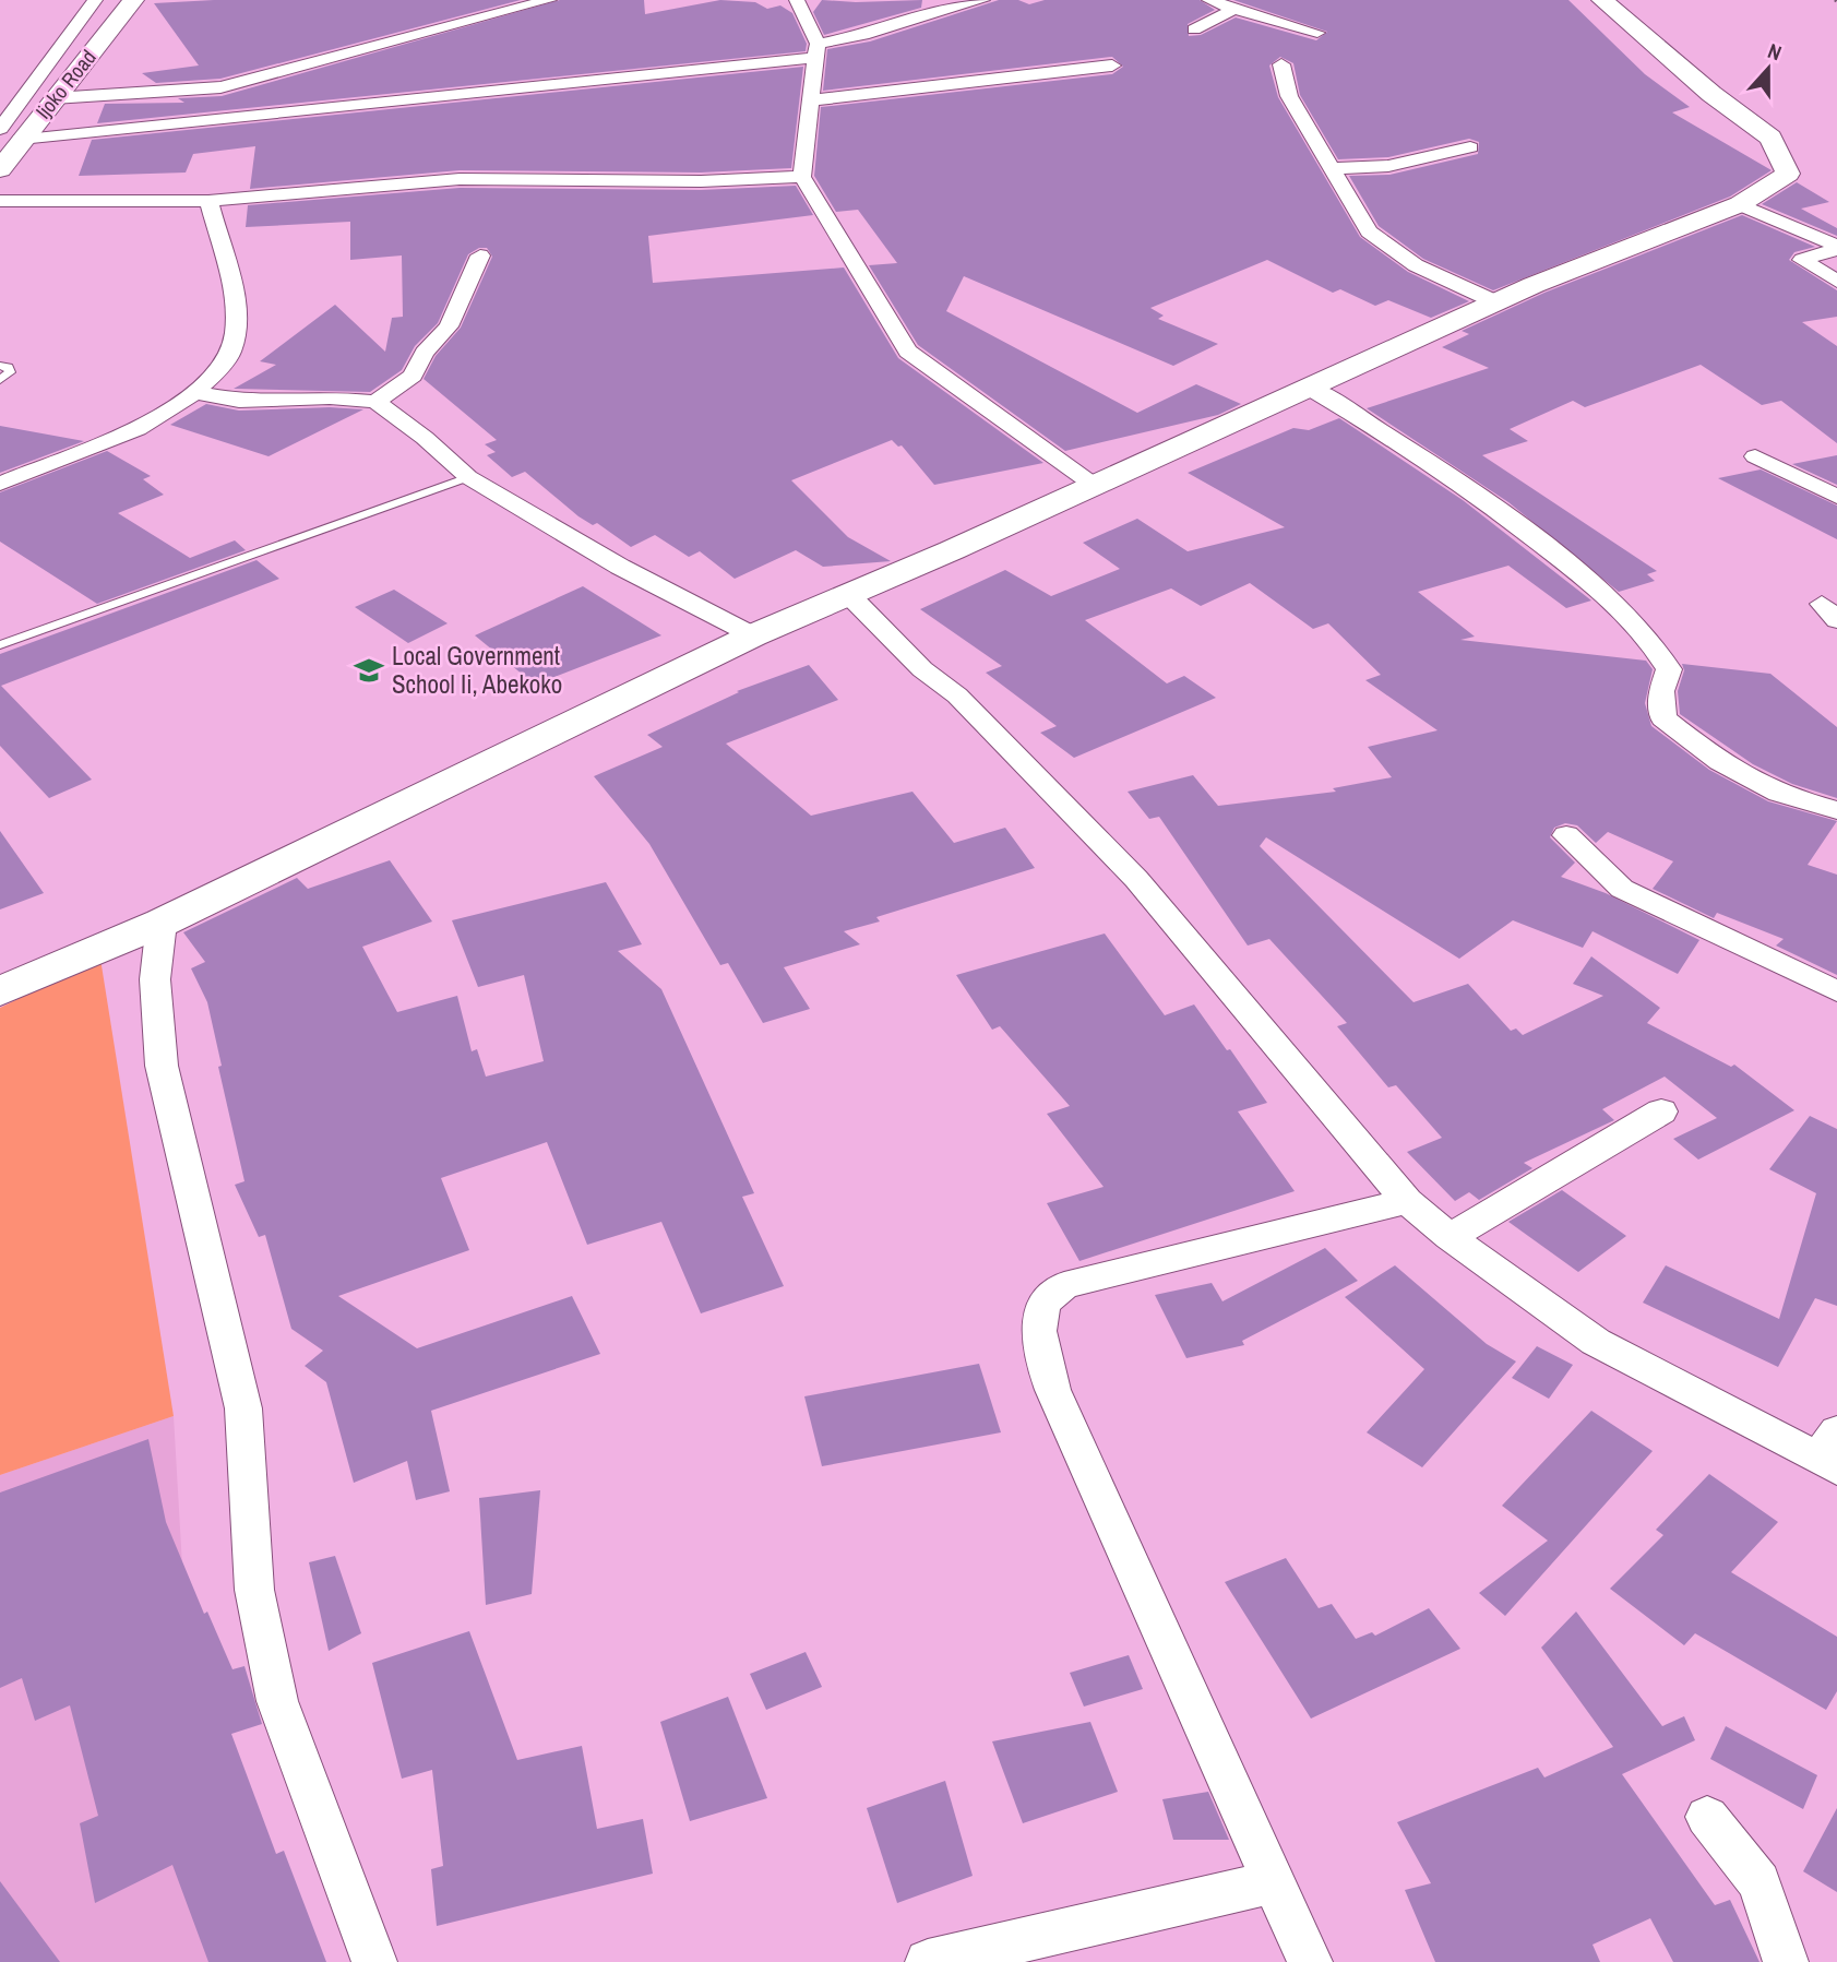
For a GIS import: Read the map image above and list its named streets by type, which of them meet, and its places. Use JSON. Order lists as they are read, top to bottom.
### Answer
{
  "streets": {
    "street": ["Ijoko Road"]
  },
  "places": {
    "school or university": ["Local Government School Ii, Abekoko"]
  },
  "north": "top"
}
